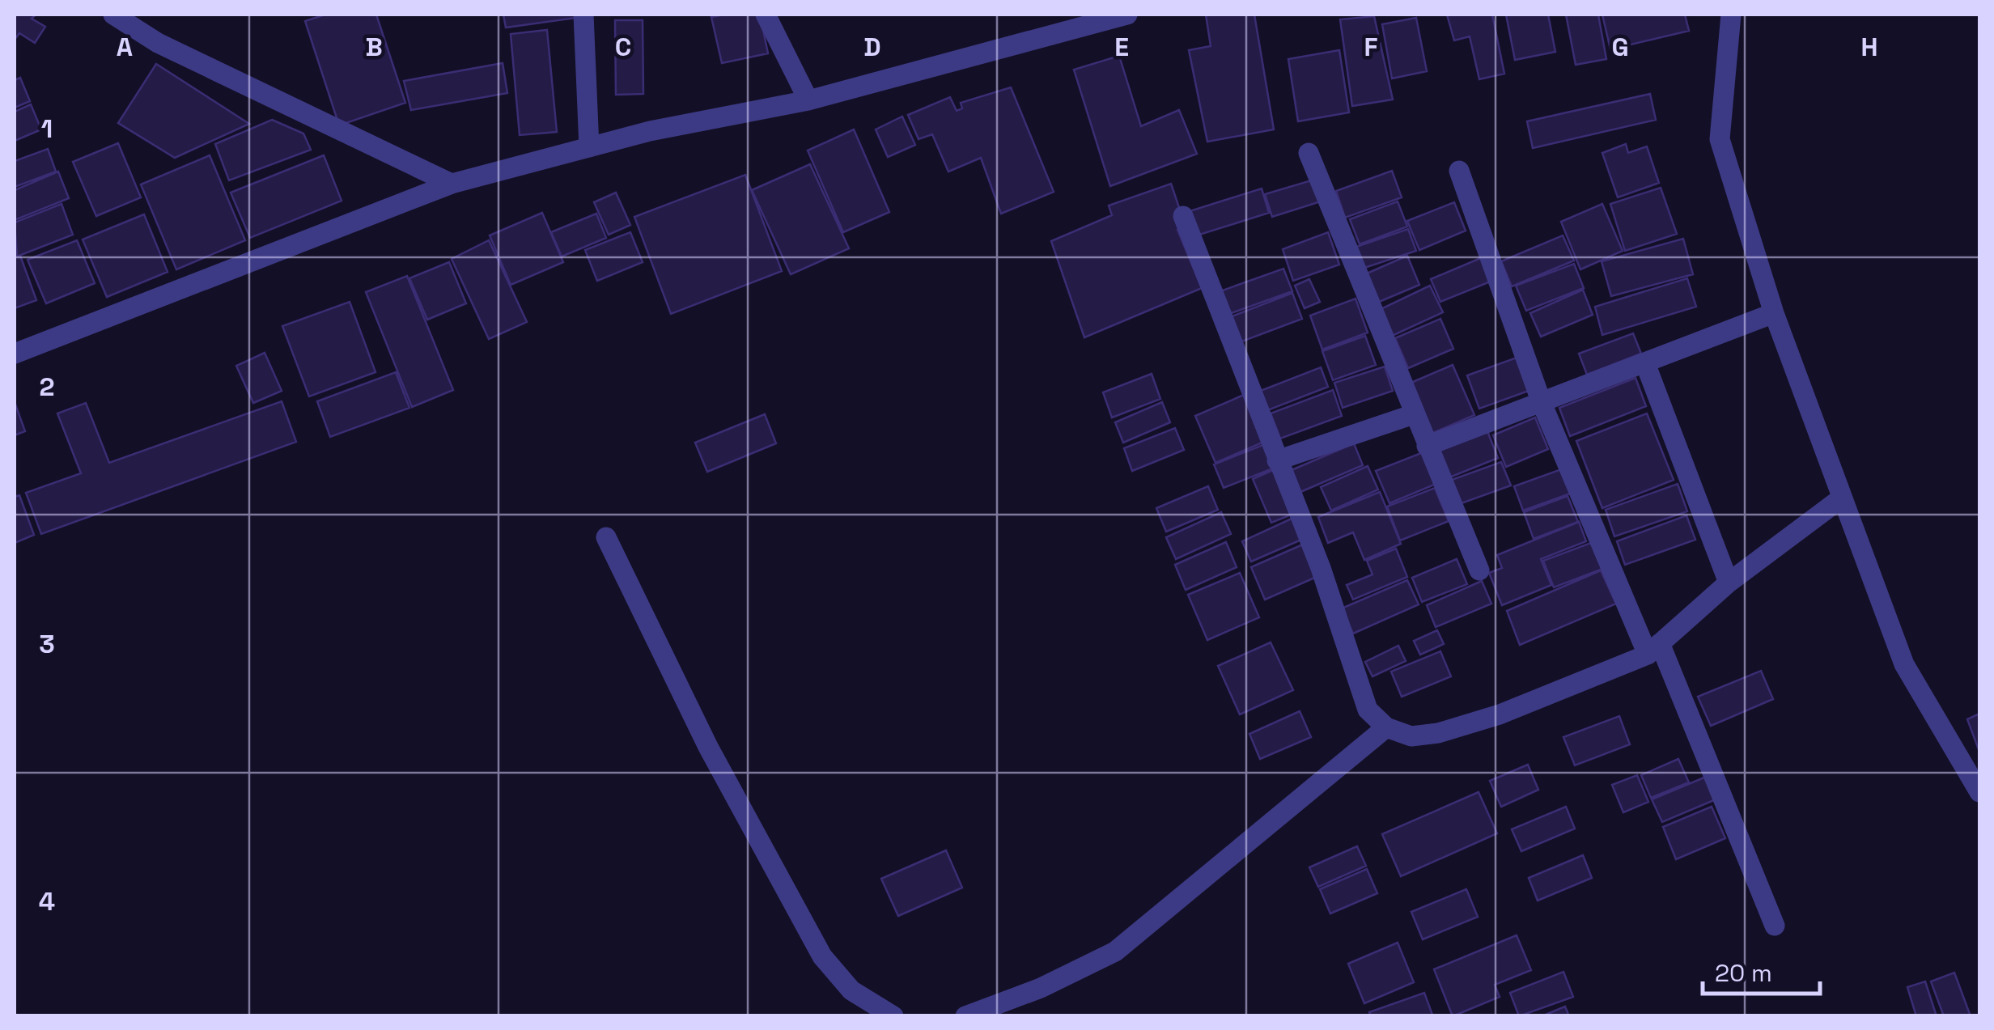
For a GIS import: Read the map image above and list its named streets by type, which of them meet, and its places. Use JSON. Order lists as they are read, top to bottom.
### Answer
{
  "scale_bar": "20 m",
  "grid": {
    "columns": [
      "A",
      "B",
      "C",
      "D",
      "E",
      "F",
      "G",
      "H"
    ],
    "rows": [
      "1",
      "2",
      "3",
      "4"
    ]
  }
}
